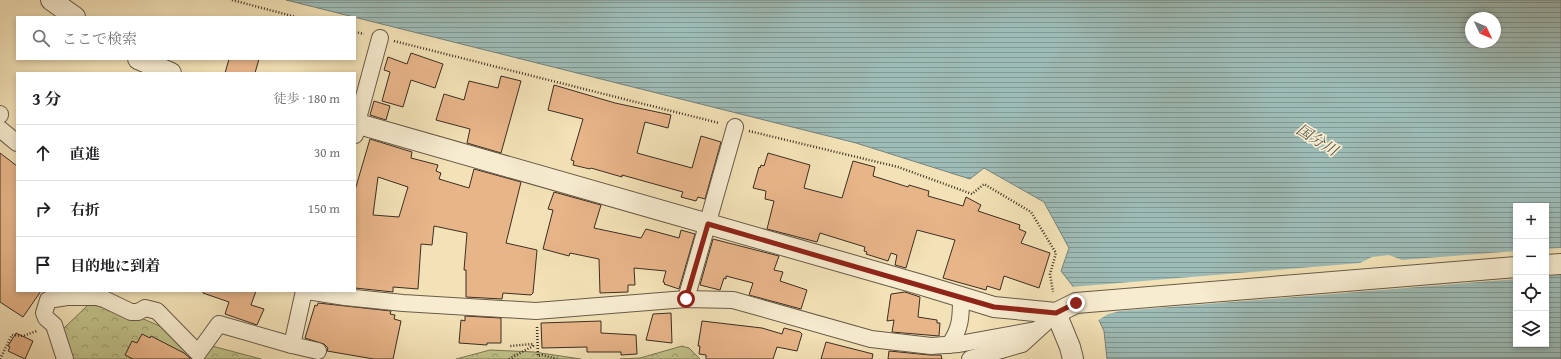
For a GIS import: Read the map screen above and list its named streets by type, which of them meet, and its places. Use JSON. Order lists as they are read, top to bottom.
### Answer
{
  "water": ["国分川"],
  "north": "bottom right",
  "page": {
    "search": "ここで検索",
    "heading": ["3 分", "徒歩 · 180 m"],
    "list": [
      ["直進", "30 m"],
      ["右折", "150 m"],
      "目的地に到着"
    ],
    "map_buttons": ["+", "−"]
  }
}
